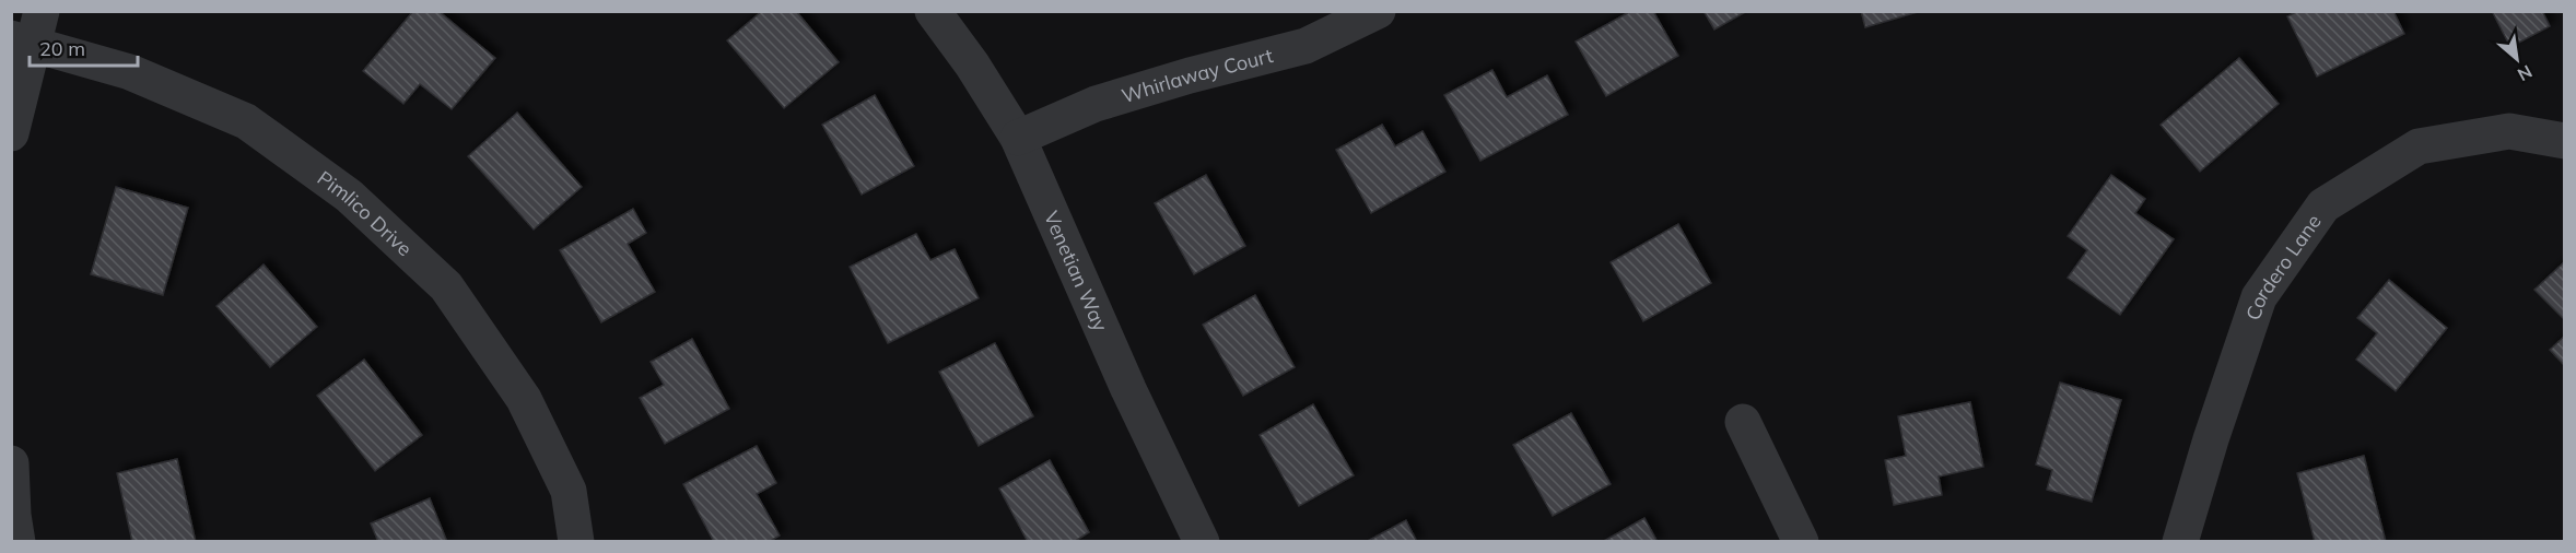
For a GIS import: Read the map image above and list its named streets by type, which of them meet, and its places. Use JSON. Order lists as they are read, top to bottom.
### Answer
{
  "streets": {
    "street": [
      "Whirlaway Court",
      "Pimlico Drive",
      "Cordero Lane",
      "Venetian Way"
    ]
  },
  "crossings": [
    ["Whirlaway Court", "Venetian Way"]
  ],
  "scale_bar": "20 m",
  "north": "bottom right"
}
